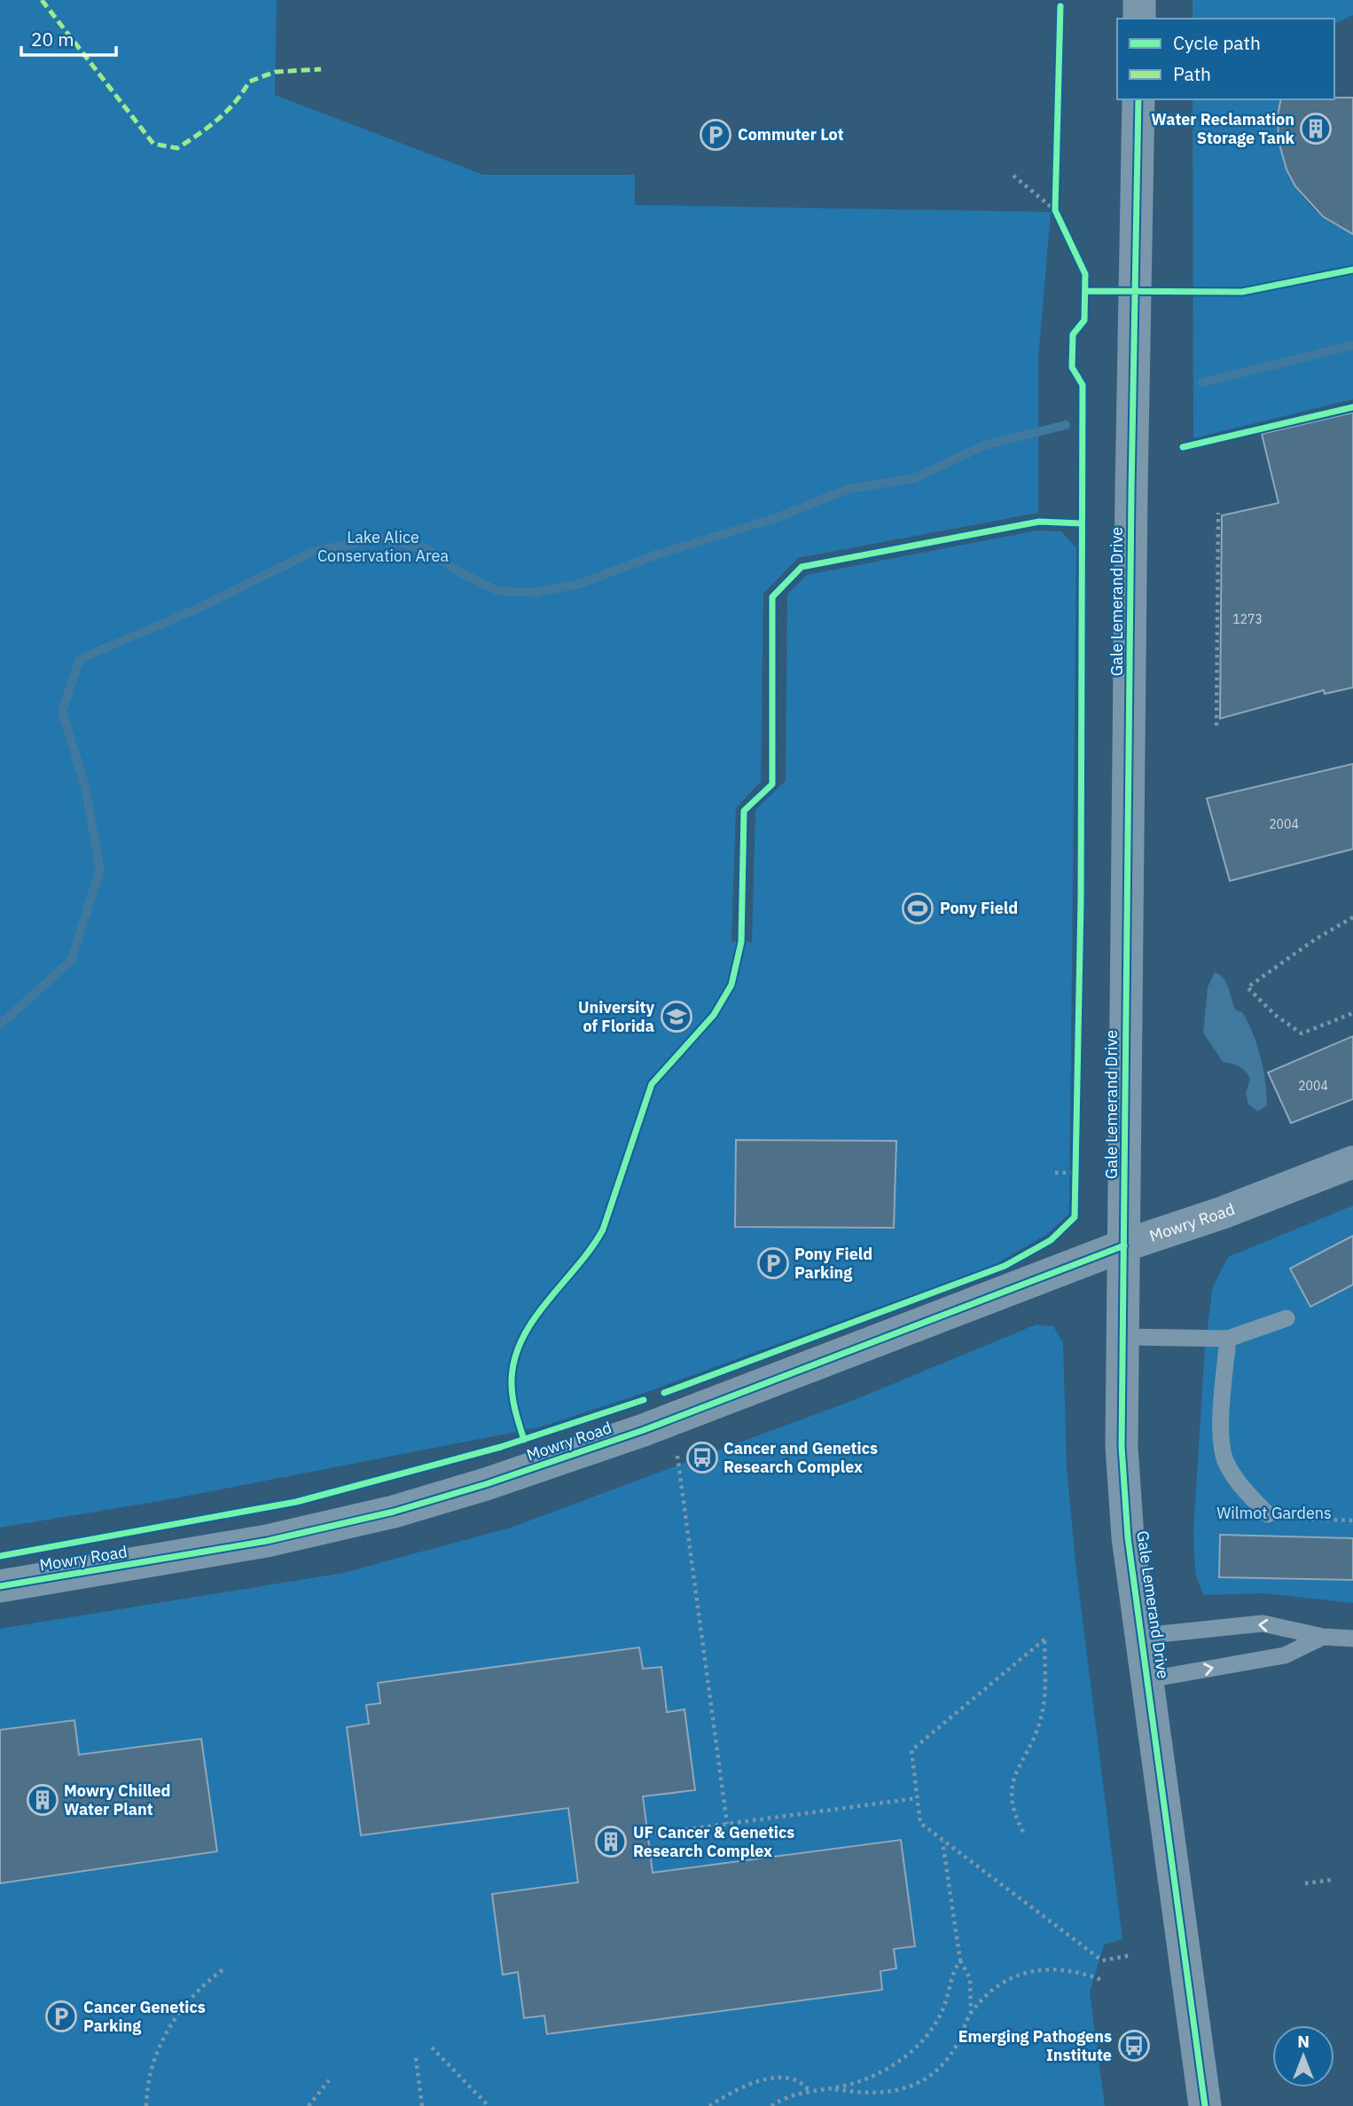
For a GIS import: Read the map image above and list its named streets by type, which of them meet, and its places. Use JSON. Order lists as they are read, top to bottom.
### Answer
{
  "streets": {
    "street": ["Gale Lemerand Drive", "Mowry Road"]
  },
  "crossings": [
    ["Gale Lemerand Drive", "Mowry Road"]
  ],
  "parks": ["Lake Alice Conservation Area", "Wilmot Gardens"],
  "places": {
    "building": ["Water Reclamation Storage Tank", "Mowry Chilled Water Plant", "UF Cancer & Genetics Research Complex"],
    "parking": ["Commuter Lot", "Pony Field Parking", "Cancer Genetics Parking"],
    "sports": ["Pony Field"],
    "school or university": ["University of Florida"],
    "bus stop": ["Cancer and Genetics Research Complex", "Emerging Pathogens Institute"]
  },
  "house_numbers": ["1273", "2004", "2004"],
  "legend": ["Cycle path", "Path"],
  "scale_bar": "20 m",
  "north": "top"
}
